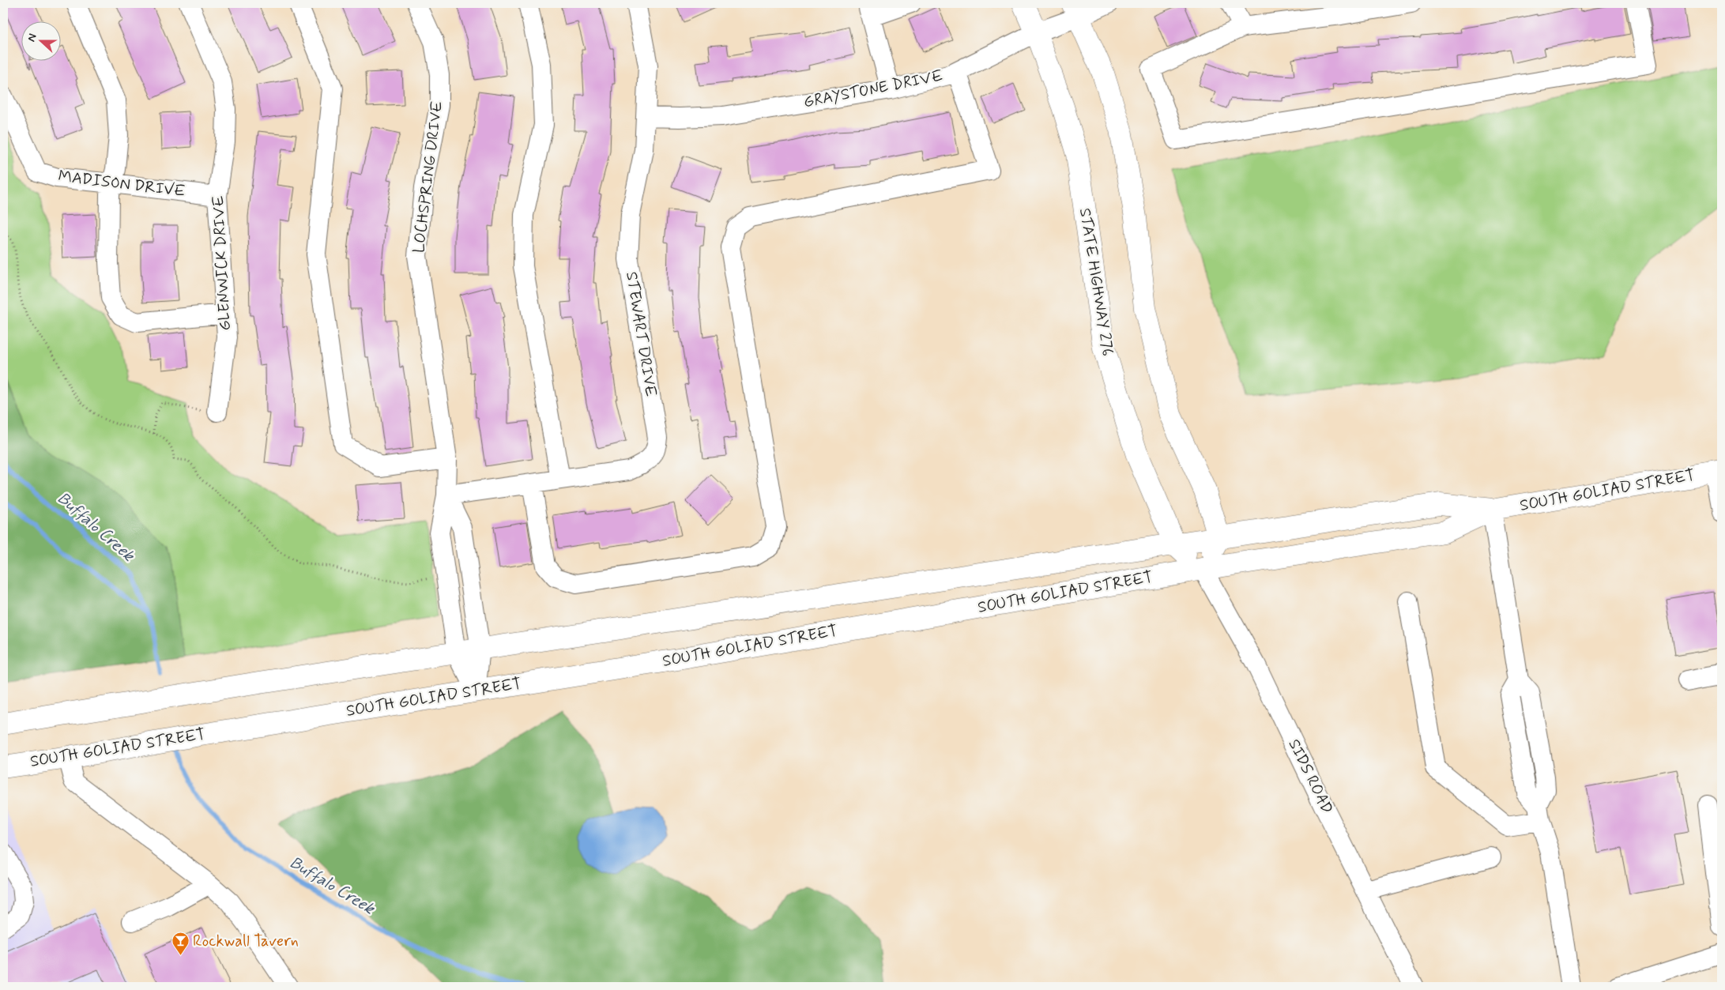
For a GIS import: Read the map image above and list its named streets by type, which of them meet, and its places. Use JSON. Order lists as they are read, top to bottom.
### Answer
{
  "streets": {
    "main road": ["STATE HIGHWAY 276", "SOUTH GOLIAD STREET"],
    "street": [
      "GRAYSTONE DRIVE",
      "LOCHSPRING DRIVE",
      "MADISON DRIVE",
      "GLENWICK DRIVE",
      "STEWART DRIVE",
      "SIDS ROAD"
    ]
  },
  "crossings": [
    ["GRAYSTONE DRIVE", "STATE HIGHWAY 276"],
    ["GRAYSTONE DRIVE", "STEWART DRIVE"],
    ["LOCHSPRING DRIVE", "STEWART DRIVE"],
    ["LOCHSPRING DRIVE", "SOUTH GOLIAD STREET"],
    ["MADISON DRIVE", "GLENWICK DRIVE"],
    ["STATE HIGHWAY 276", "SOUTH GOLIAD STREET"],
    ["STATE HIGHWAY 276", "SIDS ROAD"],
    ["SOUTH GOLIAD STREET", "SIDS ROAD"]
  ],
  "water": ["Buffalo Creek"],
  "places": {
    "bar": ["Rockwall Tavern"]
  },
  "north": "left"
}
